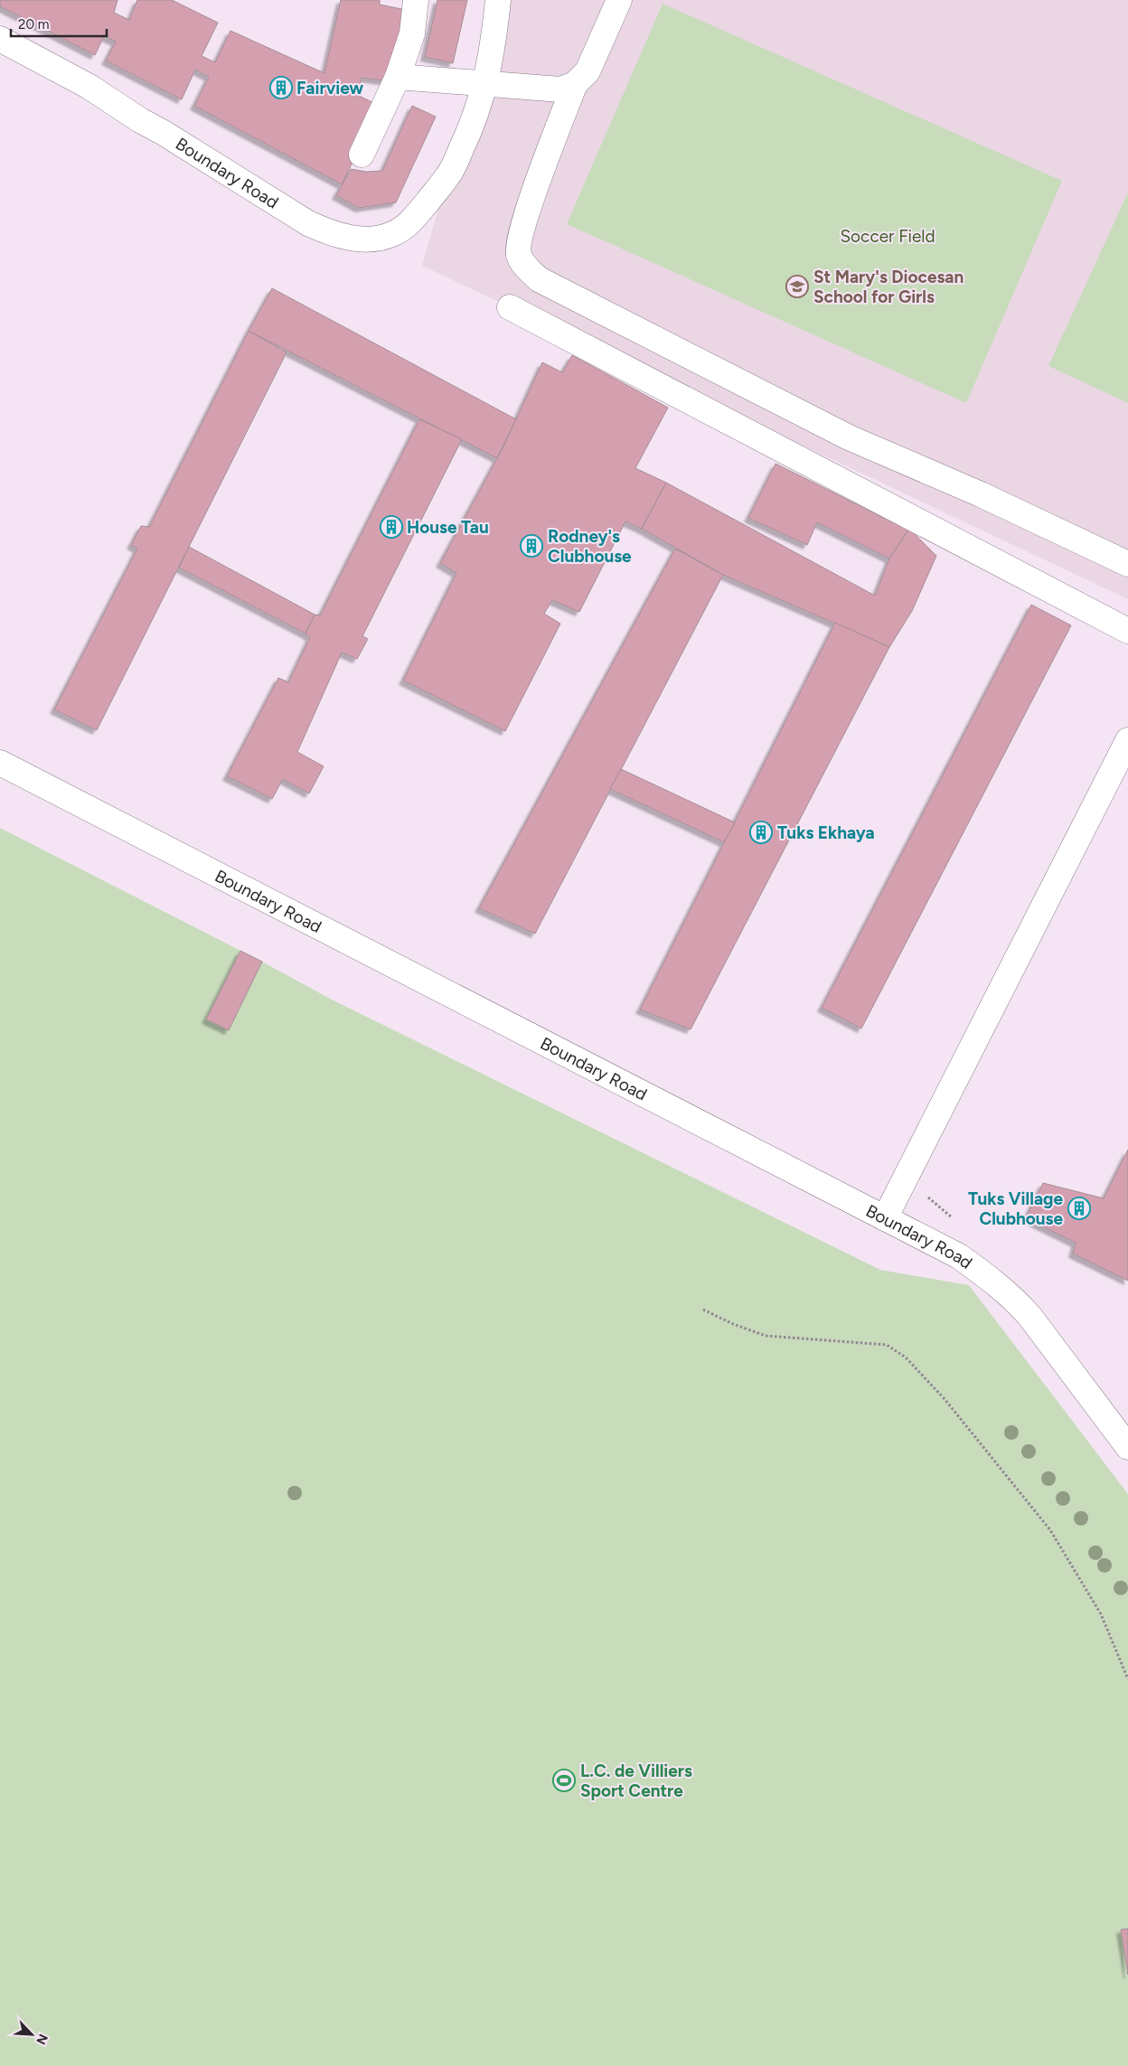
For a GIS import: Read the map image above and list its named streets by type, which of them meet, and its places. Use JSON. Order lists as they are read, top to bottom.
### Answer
{
  "streets": {
    "street": ["Boundary Road"]
  },
  "parks": ["Soccer Field"],
  "places": {
    "building": [
      "Fairview",
      "House Tau",
      "Rodney's Clubhouse",
      "Tuks Ekhaya",
      "Tuks Village Clubhouse"
    ],
    "school or university": ["St Mary's Diocesan School for Girls"],
    "sports": ["L.C. de Villiers Sport Centre"]
  },
  "scale_bar": "20 m",
  "north": "bottom right"
}
